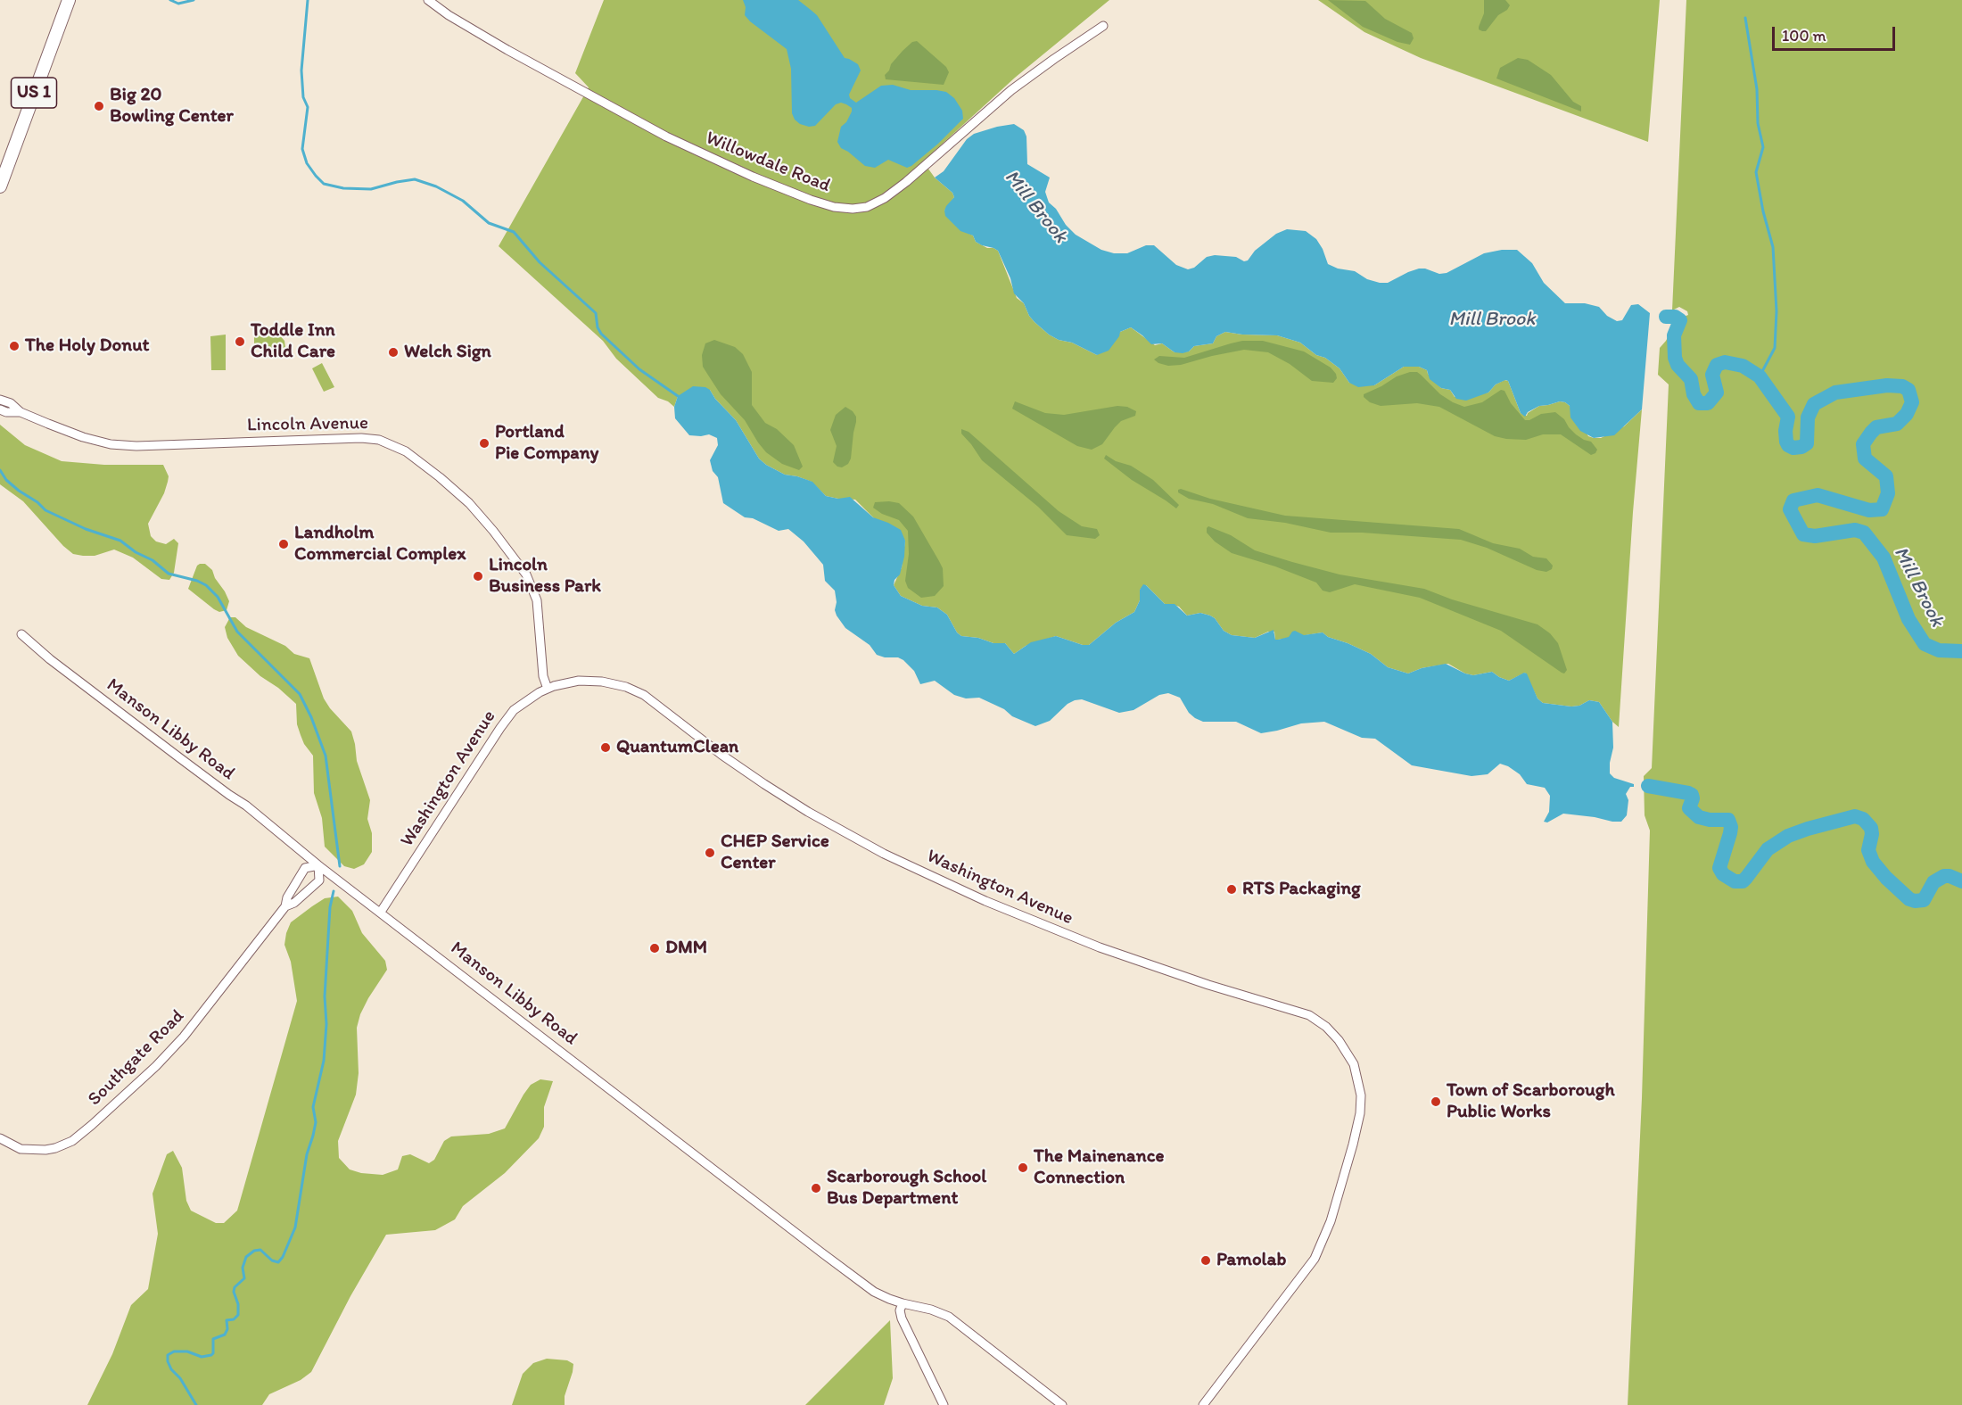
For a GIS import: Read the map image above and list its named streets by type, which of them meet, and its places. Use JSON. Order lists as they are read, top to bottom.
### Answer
{
  "streets": {
    "main road": ["US 1"],
    "street": [
      "Willowdale Road",
      "Lincoln Avenue",
      "Manson Libby Road",
      "Washington Avenue",
      "Southgate Road"
    ]
  },
  "crossings": [
    ["Lincoln Avenue", "Washington Avenue"],
    ["Manson Libby Road", "Washington Avenue"],
    ["Manson Libby Road", "Southgate Road"]
  ],
  "water": ["Mill Brook"],
  "places": [
    "Big 20 Bowling Center",
    "Toddle Inn Child Care",
    "The Holy Donut",
    "Welch Sign",
    "Portland Pie Company",
    "Landholm Commercial Complex",
    "Lincoln Business Park",
    "QuantumClean",
    "CHEP Service Center",
    "RTS Packaging",
    "DMM",
    "Town of Scarborough Public Works",
    "The Mainenance Connection",
    "Scarborough School Bus Department",
    "Pamolab"
  ],
  "scale_bar": "100 m"
}
